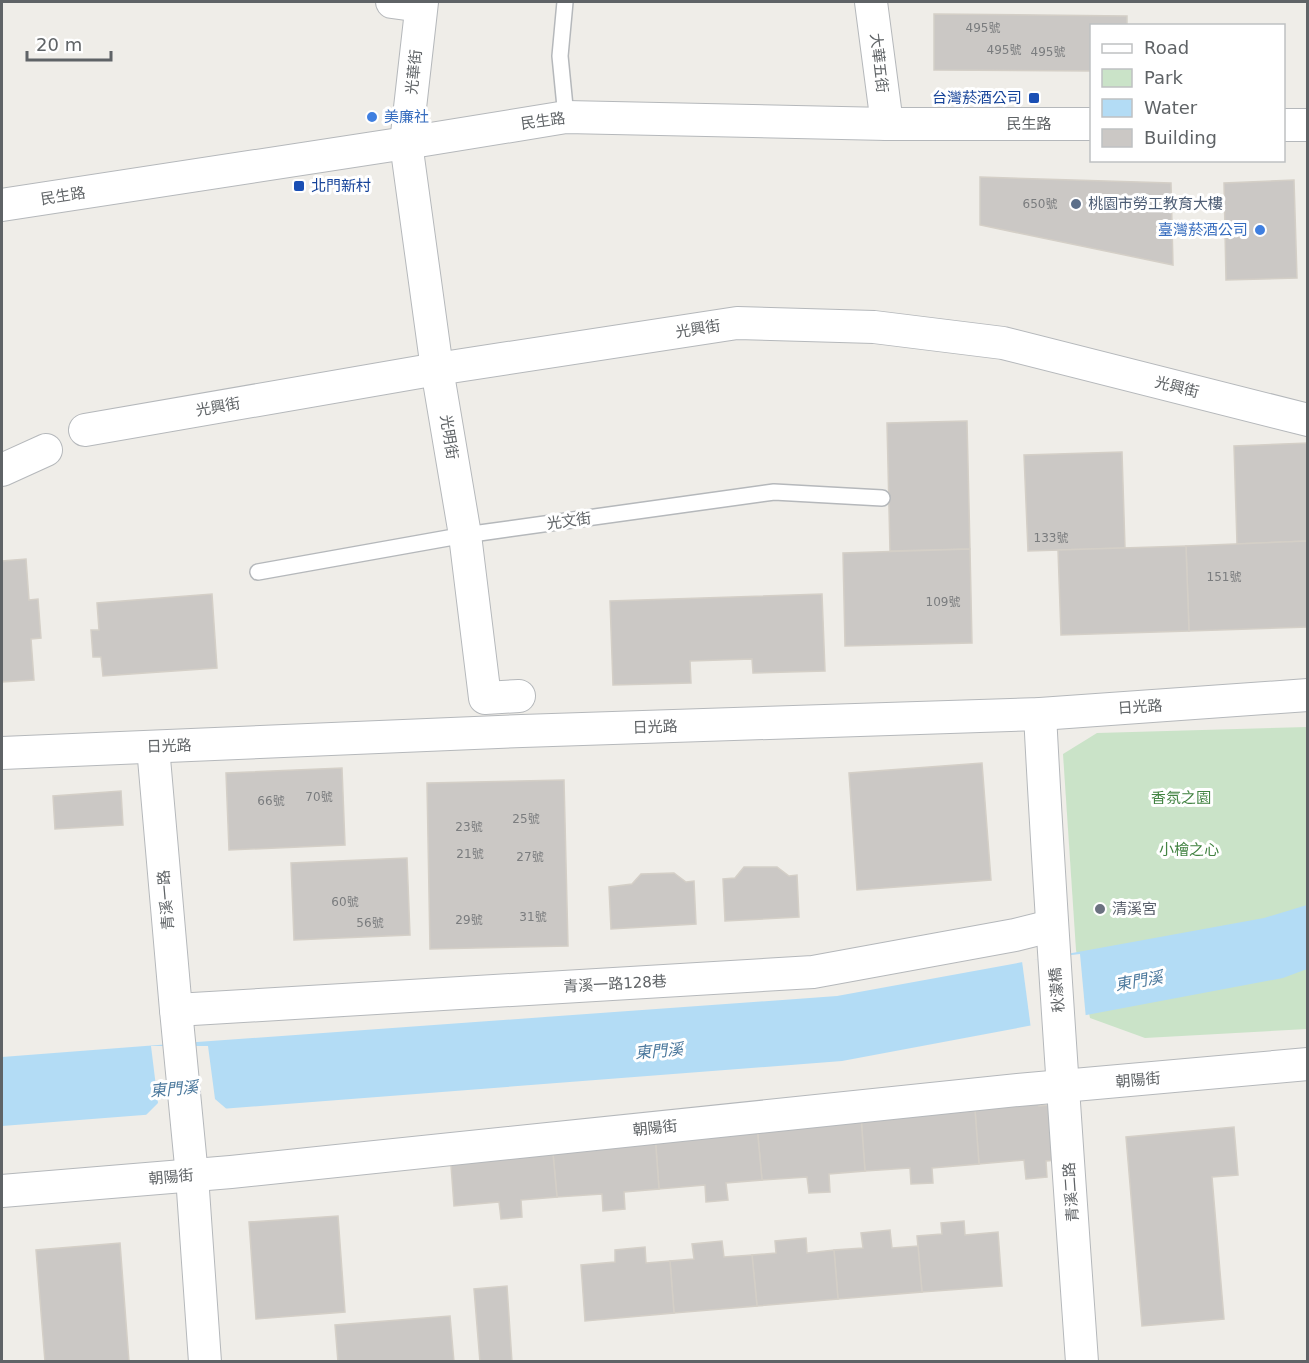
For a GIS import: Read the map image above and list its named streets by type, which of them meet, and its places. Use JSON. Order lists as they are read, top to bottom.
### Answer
{
  "streets": {
    "street": [
      "大華五街",
      "光華街",
      "民生路",
      "光興街",
      "光明街",
      "日光路",
      "青溪一路",
      "青溪一路128巷",
      "秋濛橋",
      "朝陽街",
      "青溪二路"
    ],
    "lane": ["光文街"]
  },
  "crossings": [
    ["大華五街", "民生路"],
    ["光華街", "民生路"],
    ["光華街", "光明街"],
    ["民生路", "光明街"],
    ["光興街", "光明街"],
    ["光明街", "光文街"],
    ["光明街", "日光路"],
    ["日光路", "青溪一路"],
    ["青溪一路", "青溪一路128巷"],
    ["青溪一路", "朝陽街"],
    ["青溪一路128巷", "秋濛橋"],
    ["秋濛橋", "青溪二路"],
    ["朝陽街", "青溪二路"]
  ],
  "water": ["東門溪"],
  "parks": ["香氛之園", "小檜之心"],
  "places": {
    "transit": ["台灣菸酒公司", "北門新村"],
    "other": [
      "美廉社",
      "桃園市勞工教育大樓",
      "臺灣菸酒公司",
      "清溪宮"
    ]
  },
  "house_numbers": [
    "495號",
    "495號",
    "495號",
    "650號",
    "133號",
    "151號",
    "109號",
    "70號",
    "66號",
    "25號",
    "23號",
    "21號",
    "27號",
    "60號",
    "31號",
    "29號",
    "56號"
  ],
  "legend": [
    "Road",
    "Park",
    "Water",
    "Building"
  ],
  "scale_bar": "20 m"
}
